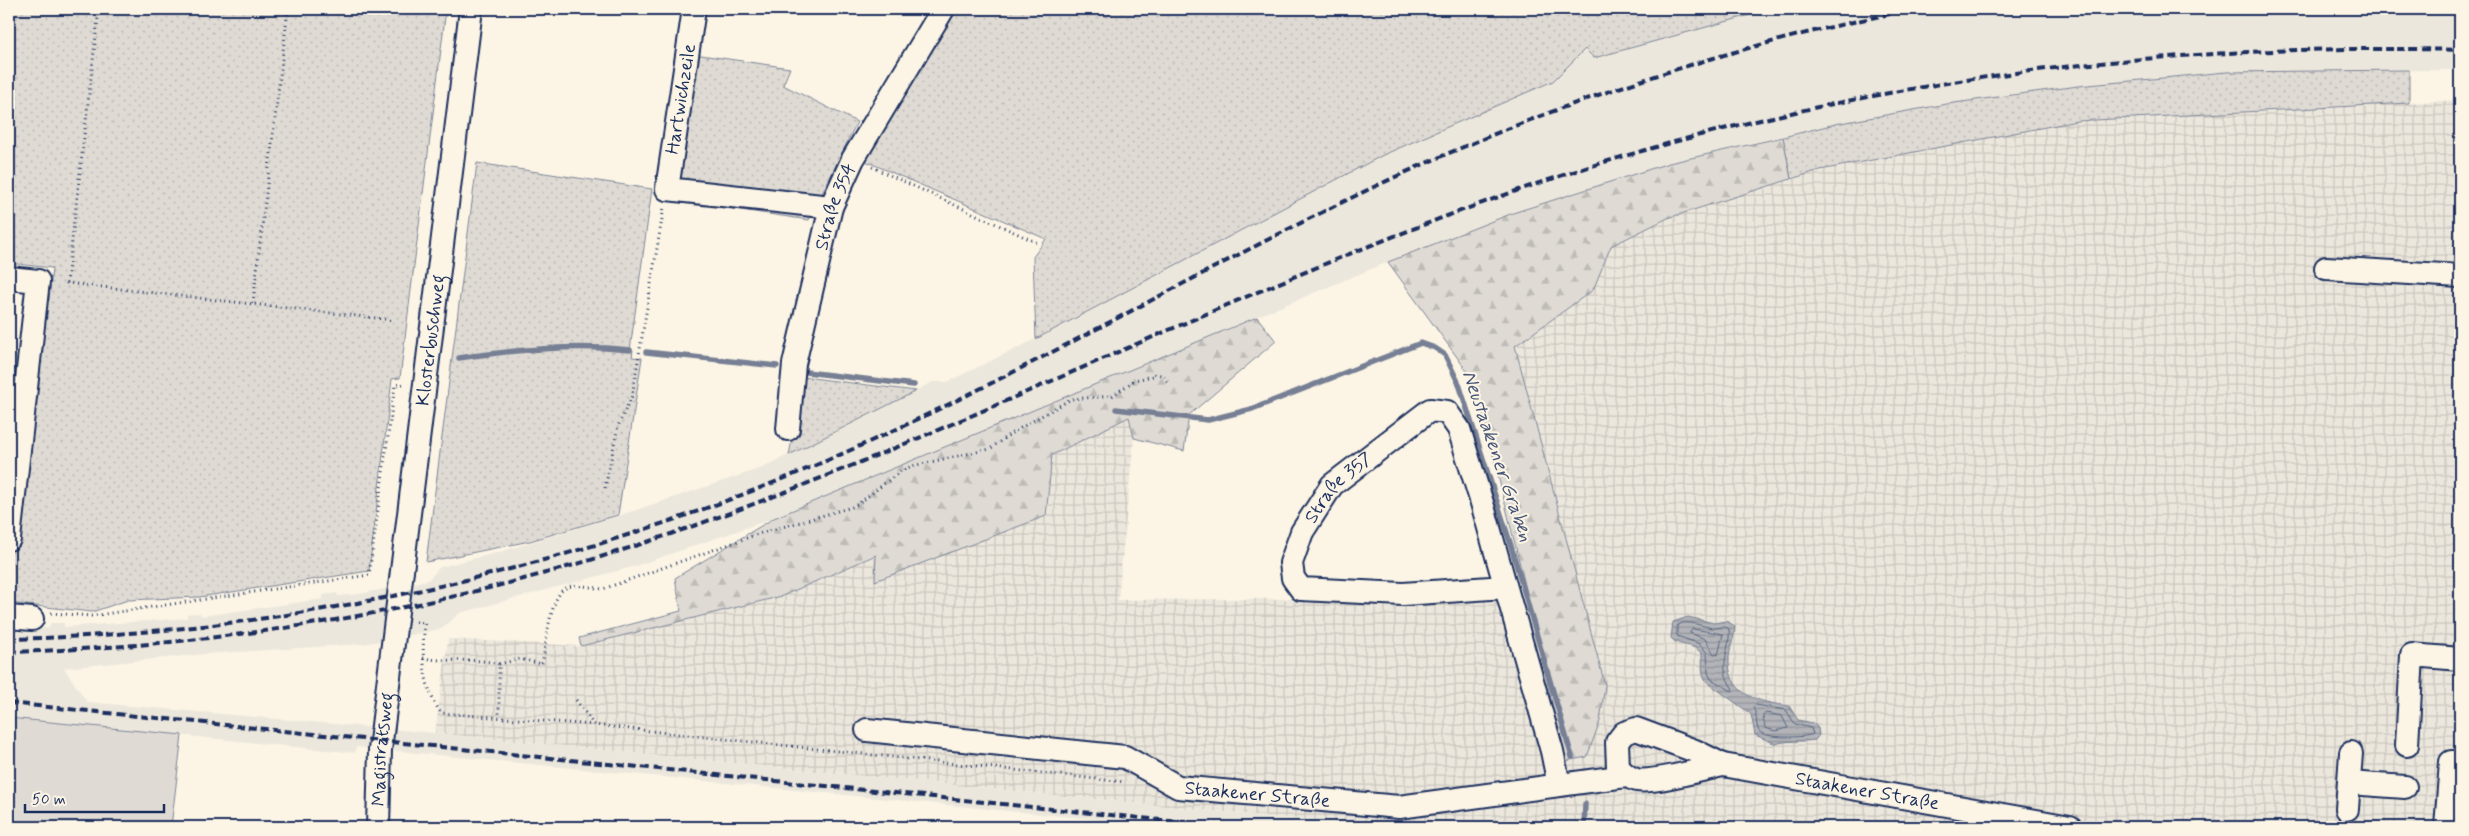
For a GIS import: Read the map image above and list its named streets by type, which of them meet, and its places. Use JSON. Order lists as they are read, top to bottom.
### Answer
{
  "streets": {
    "street": [
      "Hartwichzeile",
      "Straße 354",
      "Klosterbuschweg",
      "Straße 357",
      "Magistratsweg",
      "Staakener Straße"
    ]
  },
  "crossings": [
    ["Klosterbuschweg", "Magistratsweg"],
    ["Straße 357", "Staakener Straße"]
  ],
  "water": ["Neustaakener Graben"],
  "scale_bar": "50 m"
}
